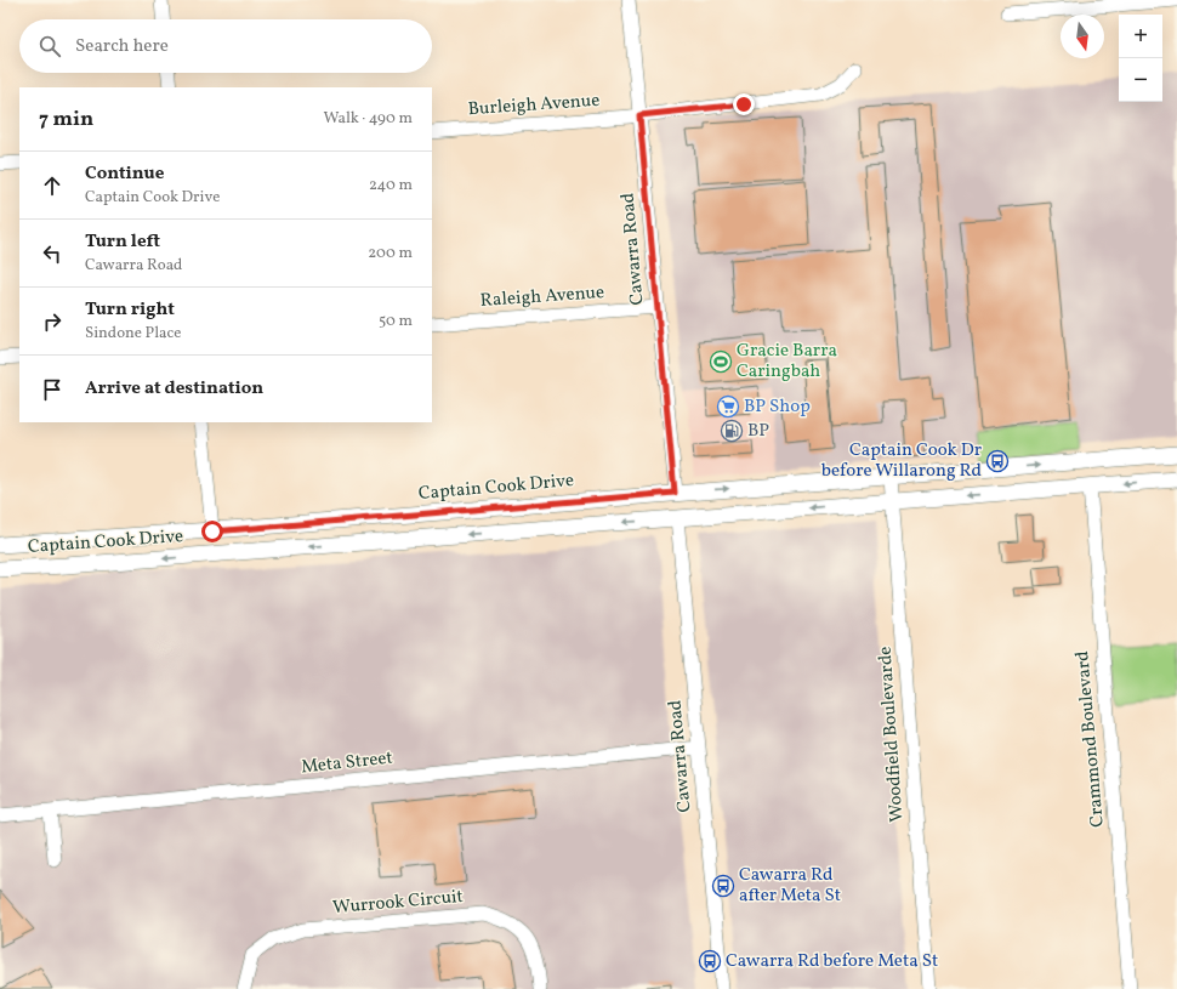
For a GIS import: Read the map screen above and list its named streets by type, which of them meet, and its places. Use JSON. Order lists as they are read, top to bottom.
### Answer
{
  "streets": {
    "main road": ["Captain Cook Drive"],
    "street": [
      "Burleigh Avenue",
      "Cawarra Road",
      "Raleigh Avenue",
      "Woodfield Boulevarde",
      "Crammond Boulevard",
      "Meta Street",
      "Wurrook Circuit"
    ]
  },
  "crossings": [
    ["Burleigh Avenue", "Cawarra Road"],
    ["Cawarra Road", "Raleigh Avenue"],
    ["Cawarra Road", "Captain Cook Drive"],
    ["Cawarra Road", "Meta Street"],
    ["Captain Cook Drive", "Woodfield Boulevarde"],
    ["Captain Cook Drive", "Crammond Boulevard"]
  ],
  "places": {
    "sports": ["Gracie Barra Caringbah"],
    "supermarket": ["BP Shop"],
    "fuel station": ["BP"],
    "bus stop": ["Captain Cook Dr before Willarong Rd", "Cawarra Rd after Meta St", "Cawarra Rd before Meta St"]
  },
  "north": "bottom",
  "page": {
    "map_buttons": ["+", "−"],
    "search": "Search here",
    "heading": ["7 min", "Walk · 490 m"],
    "list": [
      ["Continue", "Captain Cook Drive", "240 m"],
      ["Turn left", "Cawarra Road", "200 m"],
      ["Turn right", "Sindone Place", "50 m"],
      "Arrive at destination"
    ]
  }
}
